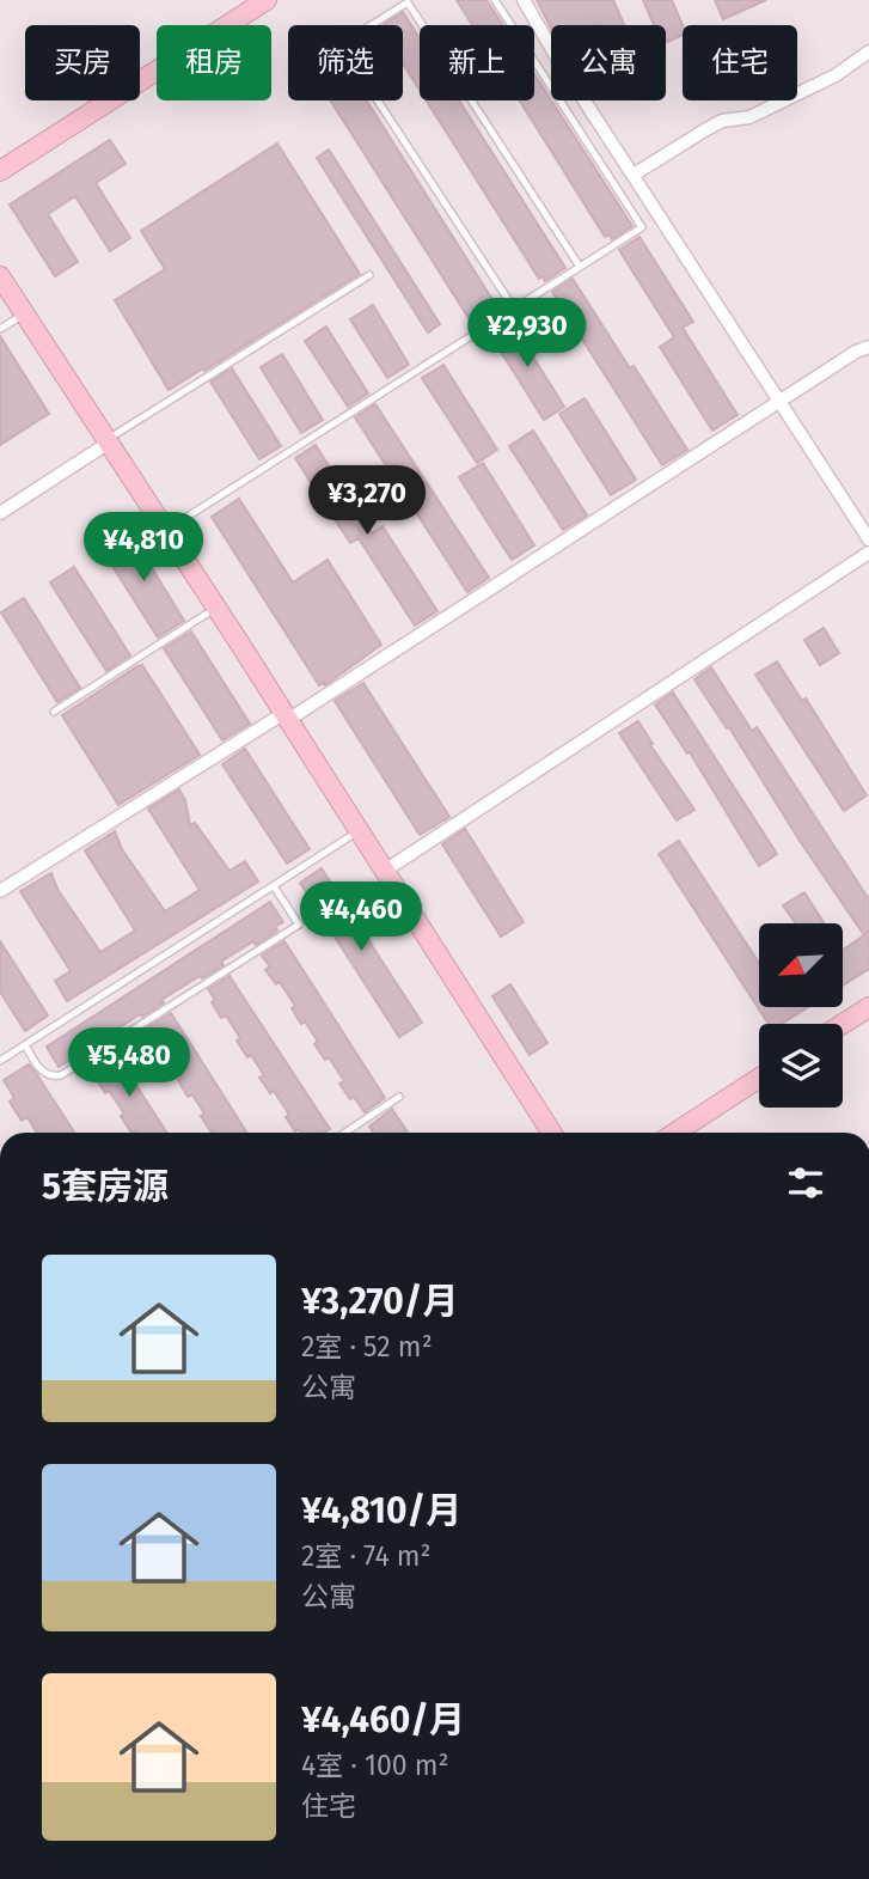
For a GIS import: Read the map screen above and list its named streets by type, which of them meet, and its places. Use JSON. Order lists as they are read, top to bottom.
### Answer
{
  "north": "bottom left",
  "page": {
    "chip": [
      "买房",
      "租房",
      "筛选",
      "新上",
      "公寓",
      "住宅"
    ],
    "price": [
      "¥2,930",
      "¥3,270",
      "¥4,810",
      "¥4,460",
      "¥5,480"
    ],
    "heading": "5套房源",
    "list": [
      {
        "name": "¥3,270/月",
        "note": "2室 · 52 m² · 公寓"
      },
      {
        "name": "¥4,810/月",
        "note": "2室 · 74 m² · 公寓"
      },
      {
        "name": "¥4,460/月",
        "note": "4室 · 100 m² · 住宅"
      }
    ]
  }
}
